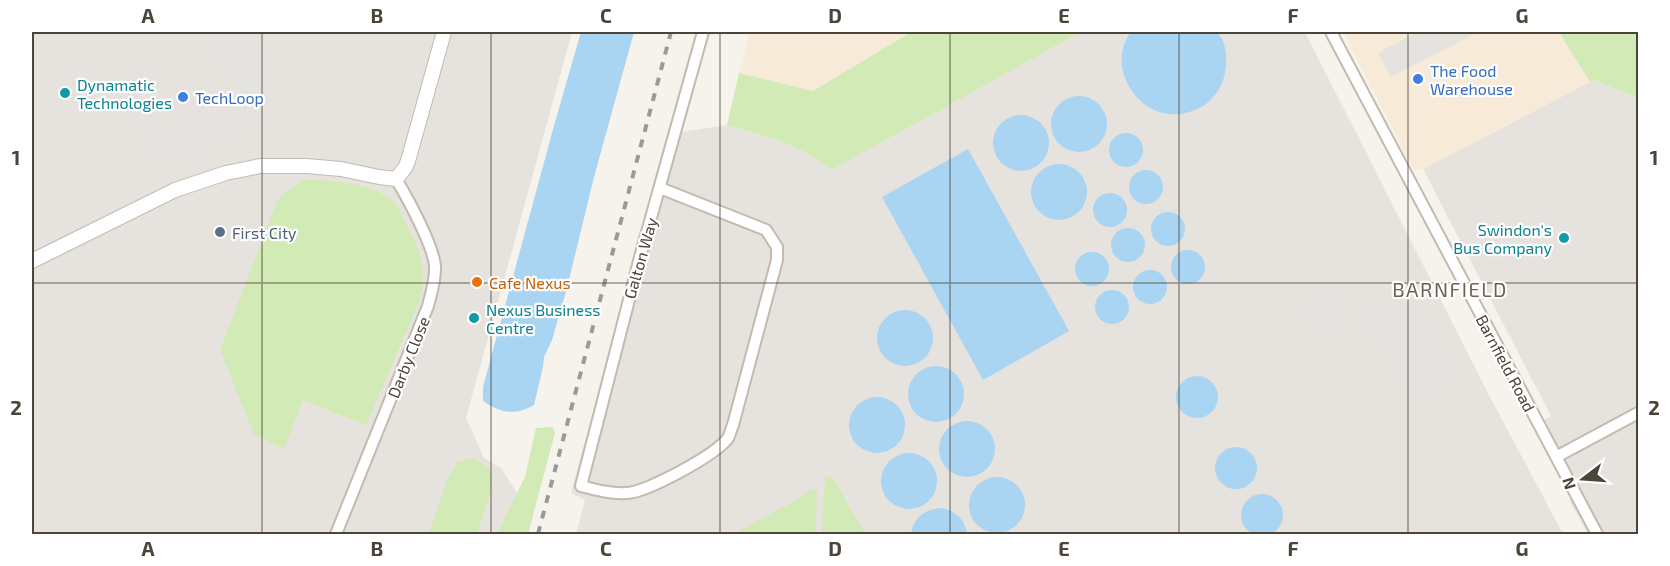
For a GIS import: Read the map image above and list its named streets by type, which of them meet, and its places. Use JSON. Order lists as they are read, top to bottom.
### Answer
{
  "streets": {
    "street": ["Galton Way", "Darby Close", "Barnfield Road"]
  },
  "districts": ["BARNFIELD"],
  "places": [
    "The Food Warehouse",
    "Dynamatic Technologies",
    "TechLoop",
    "First City",
    "Swindon's Bus Company",
    "Cafe Nexus",
    "Nexus Business Centre"
  ],
  "north": "left",
  "grid": {
    "columns": [
      "A",
      "B",
      "C",
      "D",
      "E",
      "F",
      "G"
    ],
    "rows": ["1", "2"]
  }
}
